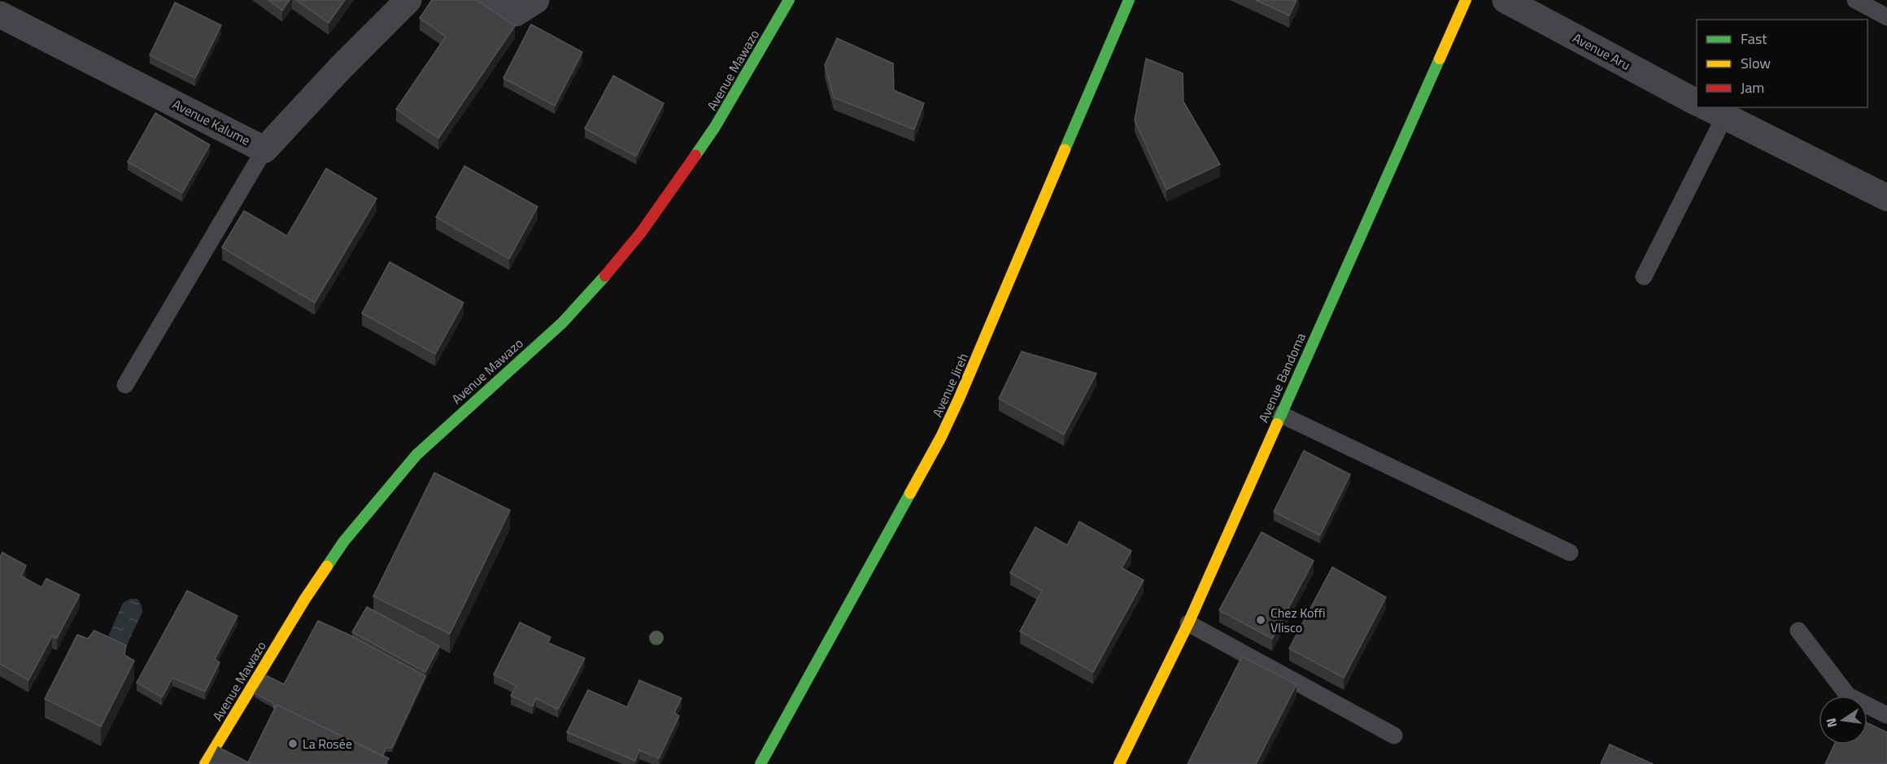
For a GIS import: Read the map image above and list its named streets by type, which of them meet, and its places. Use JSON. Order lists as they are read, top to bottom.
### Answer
{
  "streets": {
    "street": [
      "Avenue Aru",
      "Avenue Mawazo",
      "Avenue Kalume",
      "Avenue Bandoma",
      "Avenue Jireh"
    ]
  },
  "places": ["Chez Koffi Vlisco", "La Rosée"],
  "legend": ["Fast", "Slow", "Jam"],
  "north": "left"
}
